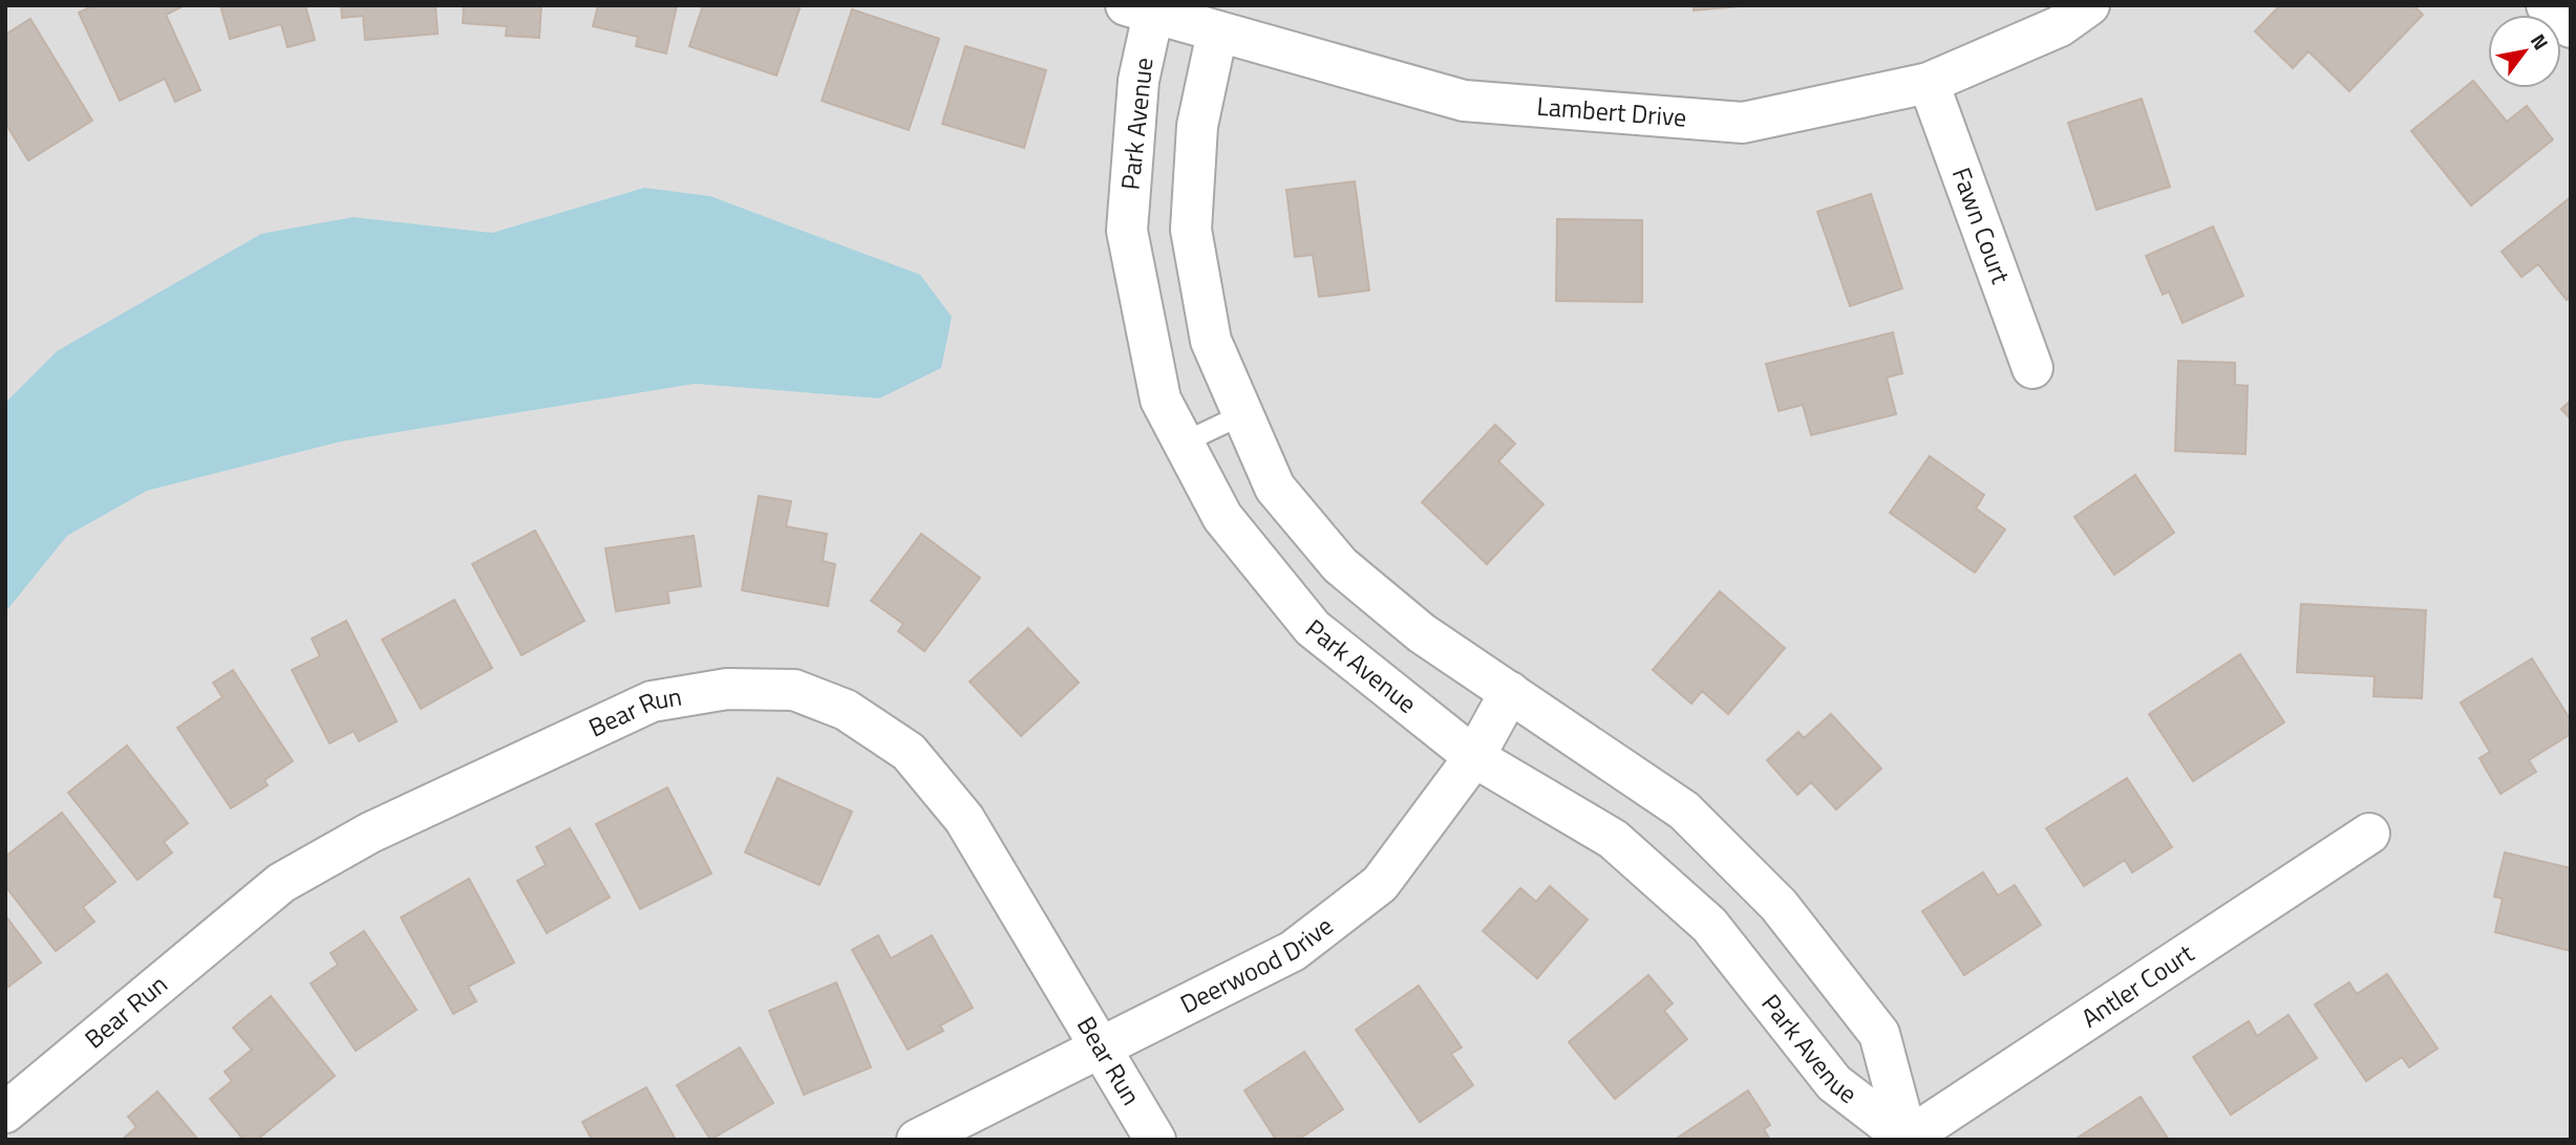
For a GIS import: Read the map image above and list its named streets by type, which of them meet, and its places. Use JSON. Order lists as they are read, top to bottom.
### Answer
{
  "streets": {
    "street": [
      "Lambert Drive",
      "Park Avenue",
      "Fawn Court",
      "Bear Run",
      "Deerwood Drive",
      "Antler Court"
    ]
  },
  "crossings": [
    ["Lambert Drive", "Park Avenue"],
    ["Lambert Drive", "Fawn Court"],
    ["Park Avenue", "Deerwood Drive"],
    ["Park Avenue", "Antler Court"],
    ["Bear Run", "Deerwood Drive"]
  ],
  "north": "top right"
}
